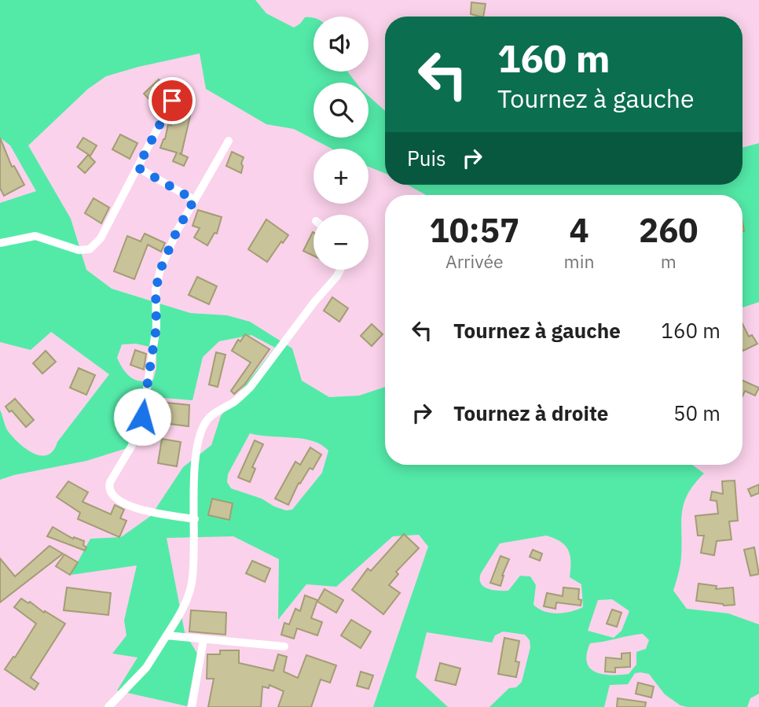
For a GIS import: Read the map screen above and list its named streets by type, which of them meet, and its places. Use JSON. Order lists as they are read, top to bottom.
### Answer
{
  "page": {
    "map_buttons": ["+", "−"],
    "turn": ["160 m", "Tournez à gauche"],
    "then": "Puis",
    "eta": [
      "10:57",
      "Arrivée",
      "4",
      "min",
      "260",
      "m"
    ],
    "list": [
      {
        "name": "Tournez à gauche",
        "value": "160 m"
      },
      {
        "name": "Tournez à droite",
        "value": "50 m"
      }
    ]
  }
}
